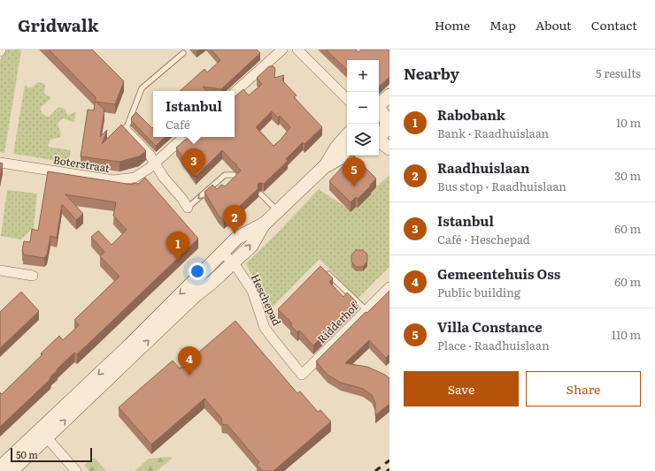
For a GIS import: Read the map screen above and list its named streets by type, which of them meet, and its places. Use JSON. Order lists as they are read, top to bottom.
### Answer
{
  "streets": {
    "street": ["Boterstraat", "Heschepad", "Ridderhof"]
  },
  "crossings": [
    ["Heschepad", "Ridderhof"]
  ],
  "scale_bar": "50 m",
  "page": {
    "header": "Gridwalk",
    "nav": [
      "Home",
      "Map",
      "About",
      "Contact"
    ],
    "heading": ["Nearby", "5 results"],
    "map_buttons": ["+", "−"],
    "popup": ["Istanbul", "Café"],
    "list": [
      {
        "mark": "1",
        "name": "Rabobank",
        "note": "Bank · Raadhuislaan",
        "value": "10 m"
      },
      {
        "mark": "2",
        "name": "Raadhuislaan",
        "note": "Bus stop · Raadhuislaan",
        "value": "30 m"
      },
      {
        "mark": "3",
        "name": "Istanbul",
        "note": "Café · Heschepad",
        "value": "60 m"
      },
      {
        "mark": "4",
        "name": "Gemeentehuis Oss",
        "note": "Public building",
        "value": "60 m"
      },
      {
        "mark": "5",
        "name": "Villa Constance",
        "note": "Place · Raadhuislaan",
        "value": "110 m"
      }
    ],
    "pins": [
      "3",
      "5",
      "2",
      "1",
      "4"
    ],
    "buttons": ["Save", "Share"],
    "scale": "50 m"
  }
}
